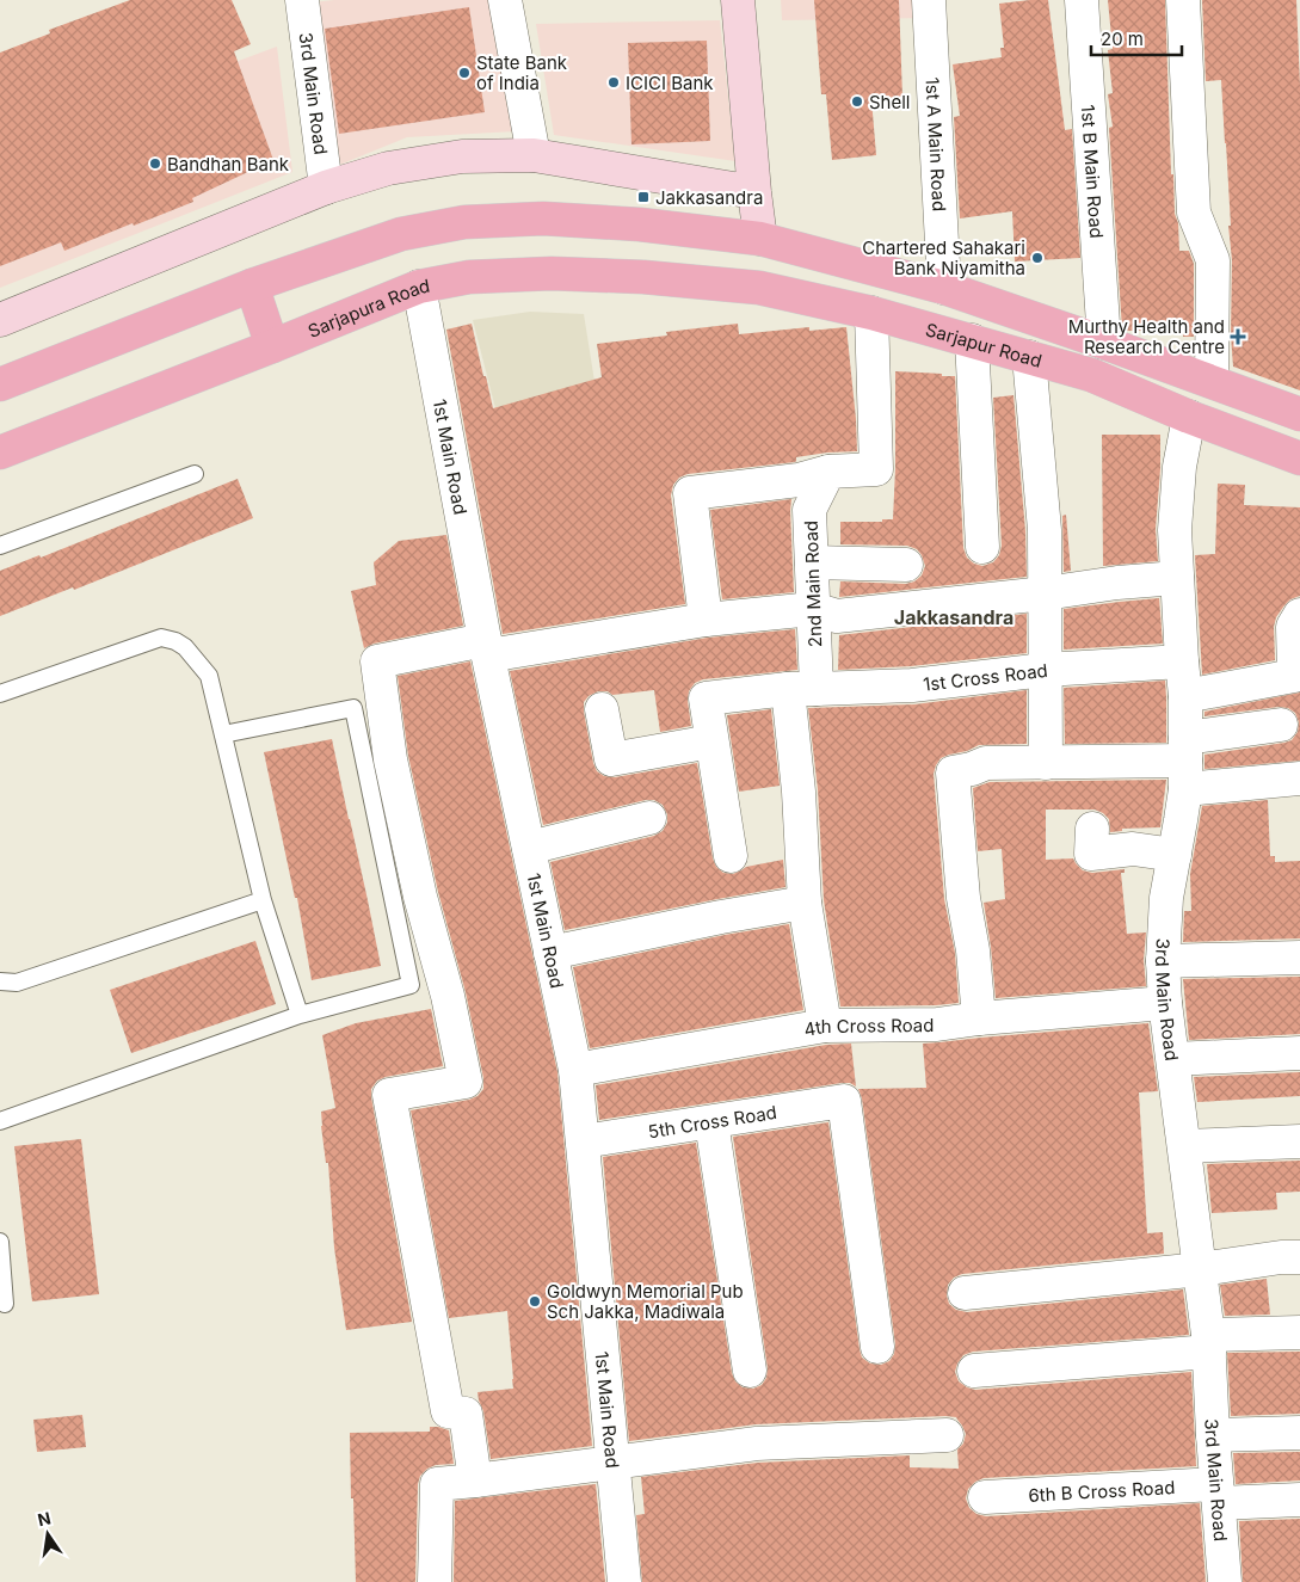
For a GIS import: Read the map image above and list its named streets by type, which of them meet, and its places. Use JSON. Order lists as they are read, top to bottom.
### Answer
{
  "streets": {
    "main road": ["Sarjapura Road", "Sarjapur Road"],
    "street": [
      "3rd Main Road",
      "1st A Main Road",
      "1st B Main Road",
      "1st Main Road",
      "2nd Main Road",
      "1st Cross Road",
      "4th Cross Road",
      "5th Cross Road",
      "6th B Cross Road"
    ]
  },
  "crossings": [
    ["3rd Main Road", "Sarjapur Road"],
    ["3rd Main Road", "1st Cross Road"],
    ["3rd Main Road", "4th Cross Road"],
    ["3rd Main Road", "6th B Cross Road"],
    ["1st A Main Road", "Sarjapur Road"],
    ["1st B Main Road", "Sarjapur Road"],
    ["Sarjapura Road", "Sarjapur Road"],
    ["Sarjapura Road", "1st Main Road"],
    ["1st Main Road", "4th Cross Road"],
    ["1st Main Road", "5th Cross Road"],
    ["2nd Main Road", "1st Cross Road"],
    ["2nd Main Road", "4th Cross Road"]
  ],
  "districts": ["Jakkasandra"],
  "places": {
    "other": [
      "State Bank of India",
      "ICICI Bank",
      "Shell",
      "Bandhan Bank",
      "Chartered Sahakari Bank Niyamitha",
      "Goldwyn Memorial Pub Sch Jakka, Madiwala"
    ],
    "transit": ["Jakkasandra"],
    "health": ["Murthy Health and Research Centre"]
  },
  "scale_bar": "20 m",
  "north": "top"
}
